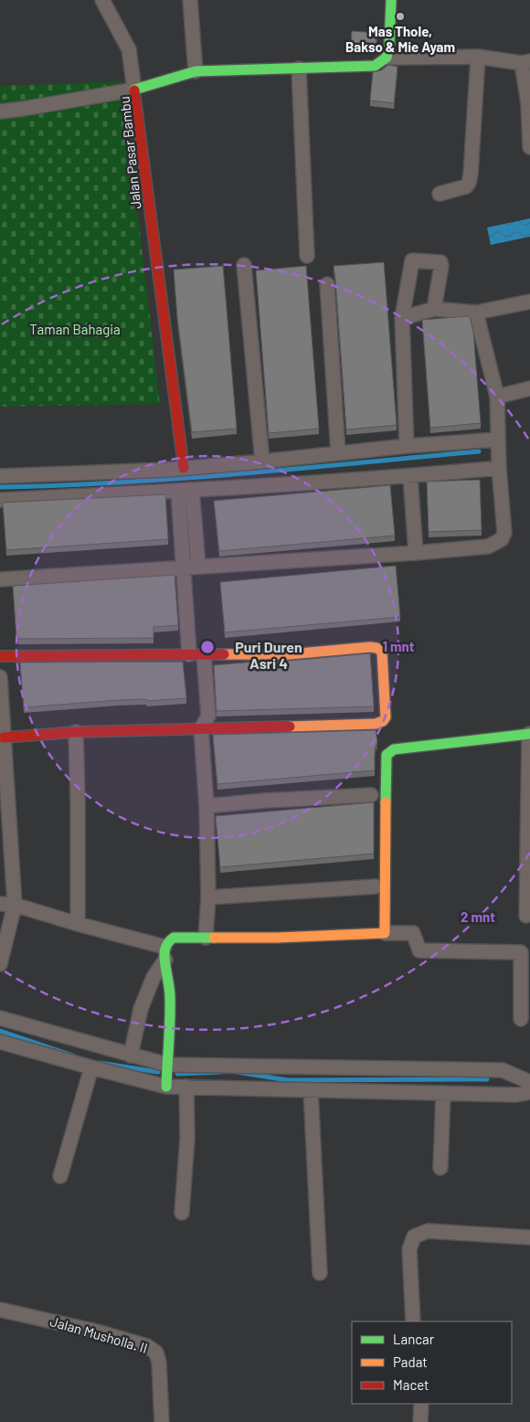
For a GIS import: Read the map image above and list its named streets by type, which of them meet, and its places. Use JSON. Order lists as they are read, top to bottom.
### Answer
{
  "streets": {
    "street": ["Jalan Pasar Bambu", "Jalan Musholla. II"]
  },
  "districts": ["Puri Duren Asri 4"],
  "parks": ["Taman Bahagia"],
  "places": ["Mas Thole, Bakso & Mie Ayam"],
  "legend": ["Lancar", "Padat", "Macet"],
  "rings": ["1 mnt", "2 mnt"]
}
